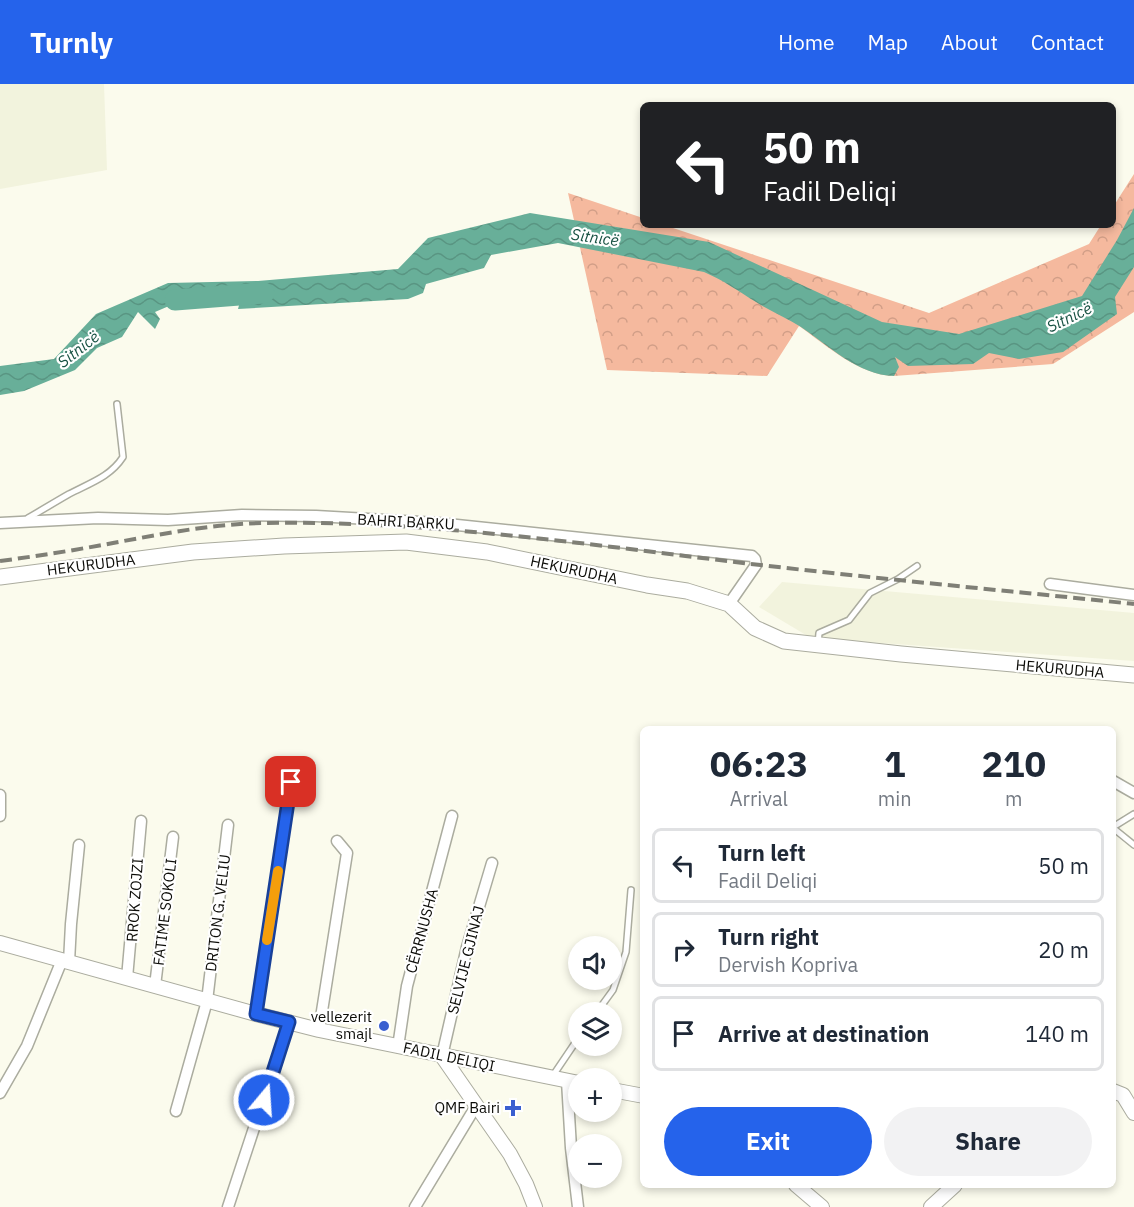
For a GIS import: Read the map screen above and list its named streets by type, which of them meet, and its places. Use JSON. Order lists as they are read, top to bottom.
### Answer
{
  "streets": {
    "main road": ["HEKURUDHA"],
    "street": [
      "BAHRI BARKU",
      "RROK ZOJZI",
      "FATIME SOKOLI",
      "DRITON G. VELIU",
      "CËRRNUSHA",
      "SELVIJE GJINAJ",
      "FADIL DELIQI"
    ]
  },
  "crossings": [
    ["BAHRI BARKU", "HEKURUDHA"],
    ["RROK ZOJZI", "FADIL DELIQI"],
    ["FATIME SOKOLI", "FADIL DELIQI"],
    ["DRITON G. VELIU", "FADIL DELIQI"],
    ["CËRRNUSHA", "FADIL DELIQI"],
    ["SELVIJE GJINAJ", "FADIL DELIQI"]
  ],
  "water": ["Sitnicë"],
  "places": {
    "other": ["vellezerit smajl"],
    "health": ["QMF Bairi"]
  },
  "page": {
    "header": "Turnly",
    "nav": [
      "Home",
      "Map",
      "About",
      "Contact"
    ],
    "turn": ["50 m", "Fadil Deliqi"],
    "eta": [
      "06:23",
      "Arrival",
      "1",
      "min",
      "210",
      "m"
    ],
    "list": [
      {
        "name": "Turn left",
        "note": "Fadil Deliqi",
        "value": "50 m"
      },
      {
        "name": "Turn right",
        "note": "Dervish Kopriva",
        "value": "20 m"
      },
      {
        "name": "Arrive at destination",
        "value": "140 m"
      }
    ],
    "map_buttons": ["+", "−"],
    "buttons": ["Exit", "Share"]
  }
}
